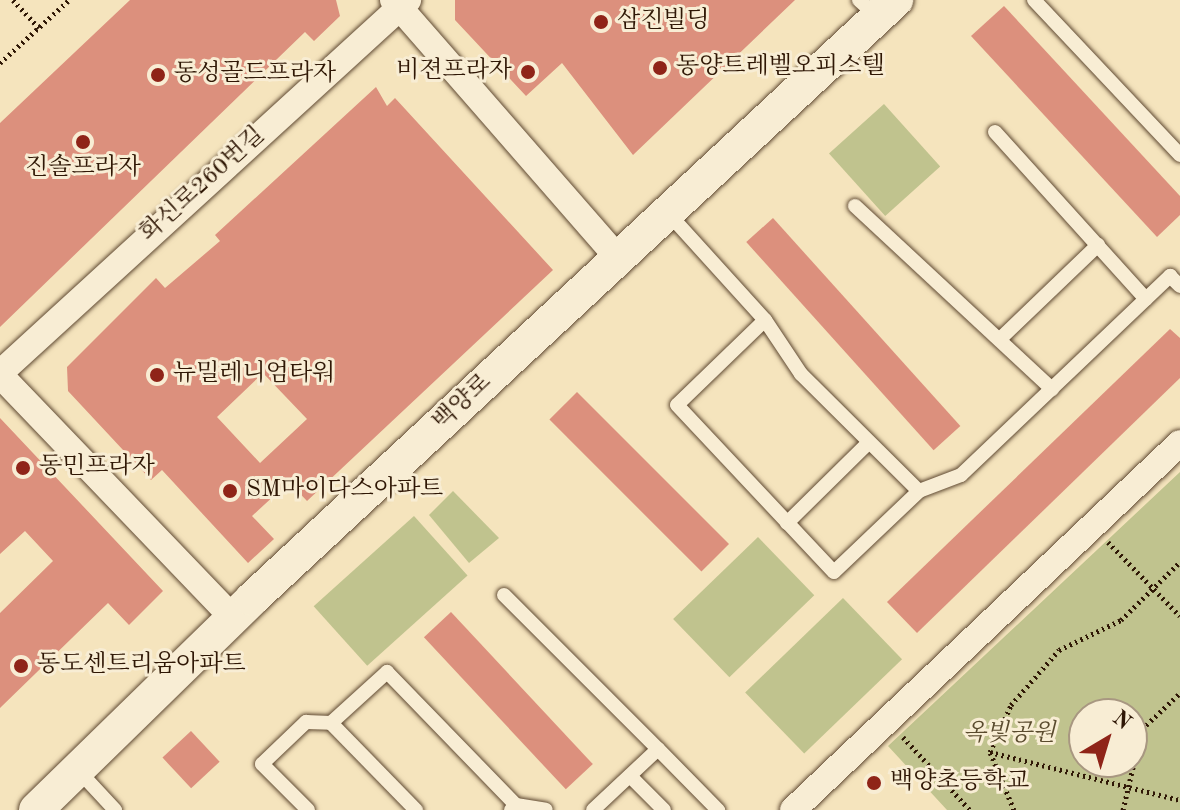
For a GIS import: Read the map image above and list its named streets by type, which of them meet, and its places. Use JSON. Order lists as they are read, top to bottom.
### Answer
{
  "streets": {
    "street": ["화신로260번길", "백양로"]
  },
  "parks": ["옥빛공원"],
  "places": [
    "삼진빌딩",
    "동양트레벨오피스텔",
    "비젼프라자",
    "동성골드프라자",
    "진솔프라자",
    "뉴밀레니엄타워",
    "동민프라자",
    "SM마이다스아파트",
    "동도센트리움아파트",
    "백양초등학교"
  ],
  "north": "top right"
}
